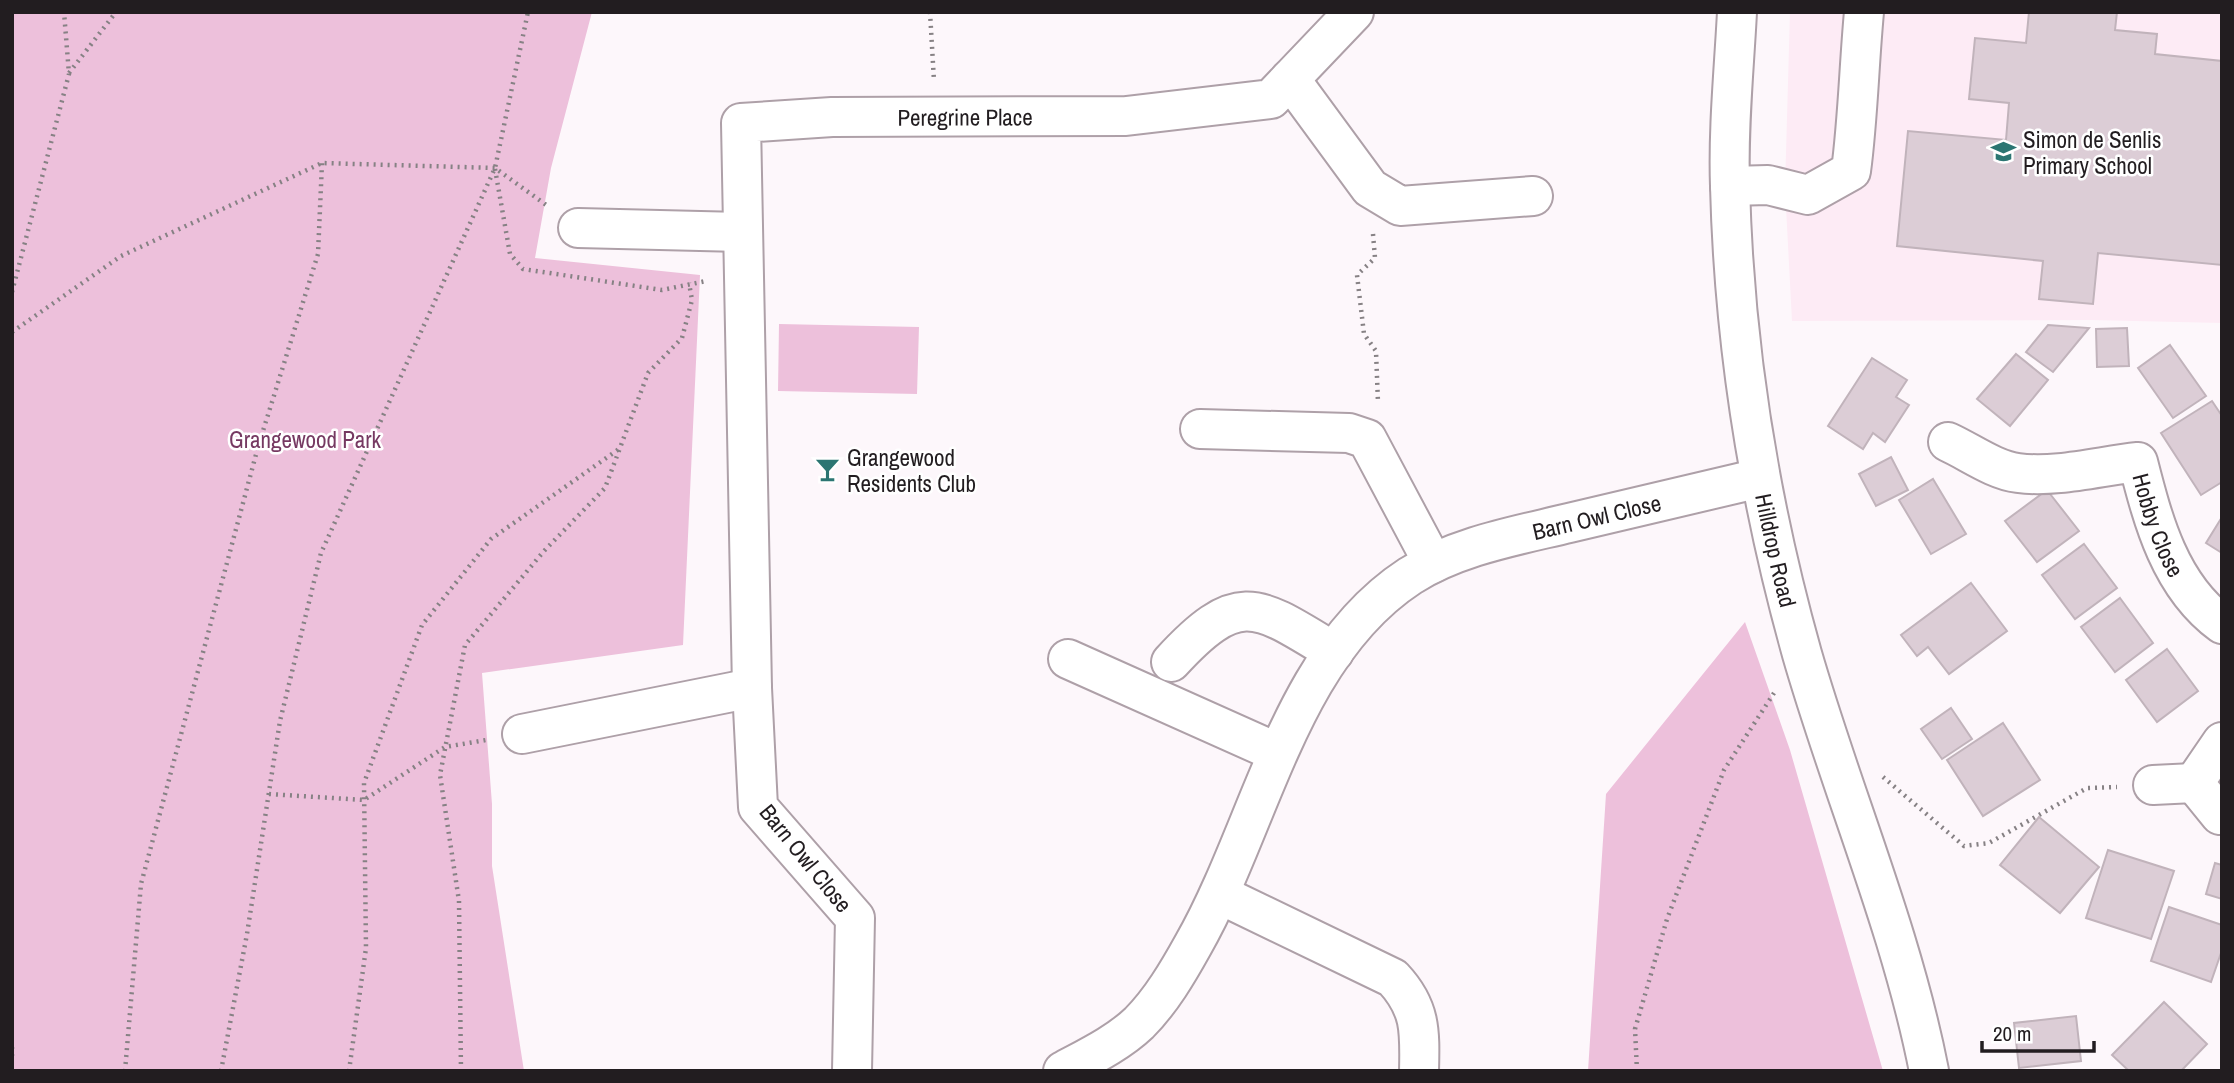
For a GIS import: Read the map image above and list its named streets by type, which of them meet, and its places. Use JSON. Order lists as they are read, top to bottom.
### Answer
{
  "streets": {
    "street": [
      "Peregrine Place",
      "Barn Owl Close",
      "Hobby Close",
      "Hilldrop Road"
    ]
  },
  "crossings": [
    ["Peregrine Place", "Barn Owl Close"],
    ["Barn Owl Close", "Hilldrop Road"]
  ],
  "parks": ["Grangewood Park"],
  "places": {
    "school or university": ["Simon de Senlis Primary School"],
    "bar": ["Grangewood Residents Club"]
  },
  "scale_bar": "20 m"
}
